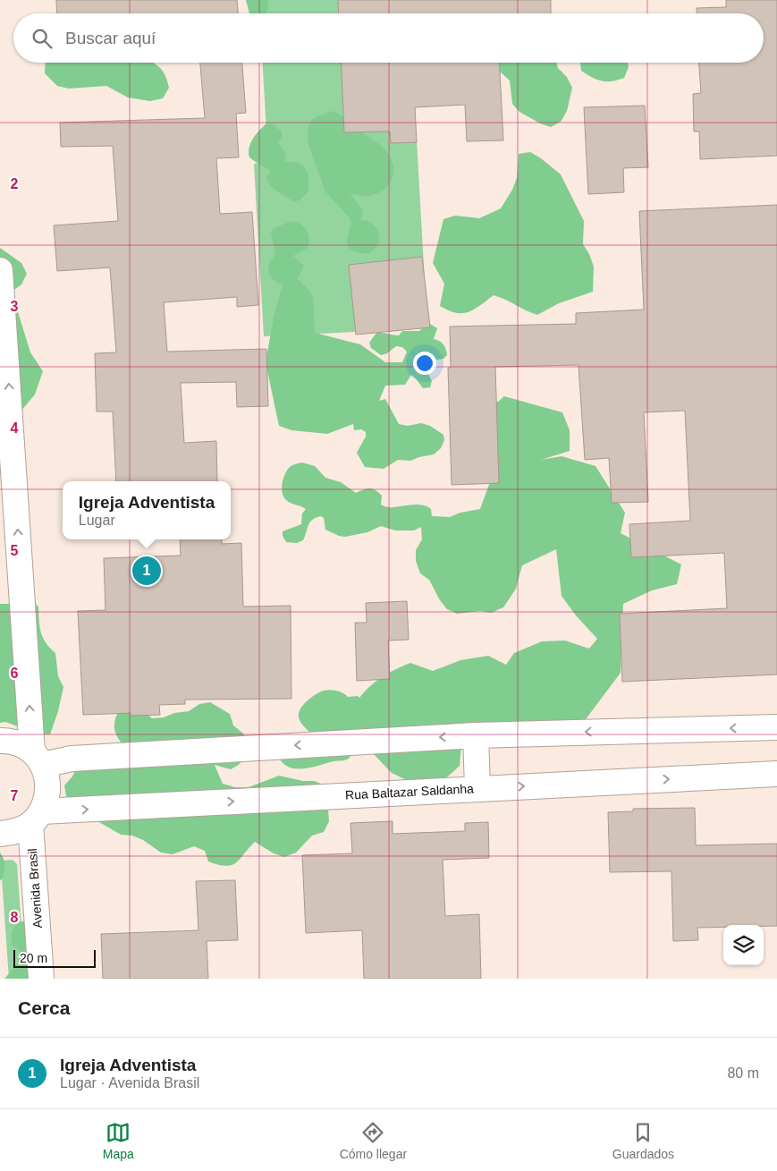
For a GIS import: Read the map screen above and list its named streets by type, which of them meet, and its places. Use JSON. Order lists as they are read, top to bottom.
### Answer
{
  "streets": {
    "main road": ["Rua Baltazar Saldanha", "Avenida Brasil"]
  },
  "crossings": [
    ["Rua Baltazar Saldanha", "Avenida Brasil"]
  ],
  "scale_bar": "20 m",
  "page": {
    "search": "Buscar aquí",
    "popup": ["Igreja Adventista", "Lugar"],
    "pins": "1",
    "scale": "20 m",
    "heading": "Cerca",
    "list": [
      {
        "mark": "1",
        "name": "Igreja Adventista",
        "note": "Lugar · Avenida Brasil",
        "value": "80 m"
      }
    ],
    "nav": ["Mapa", "Cómo llegar", "Guardados"]
  },
  "grid": {
    "rows": [
      "2",
      "3",
      "4",
      "5",
      "6",
      "7",
      "8"
    ]
  }
}
